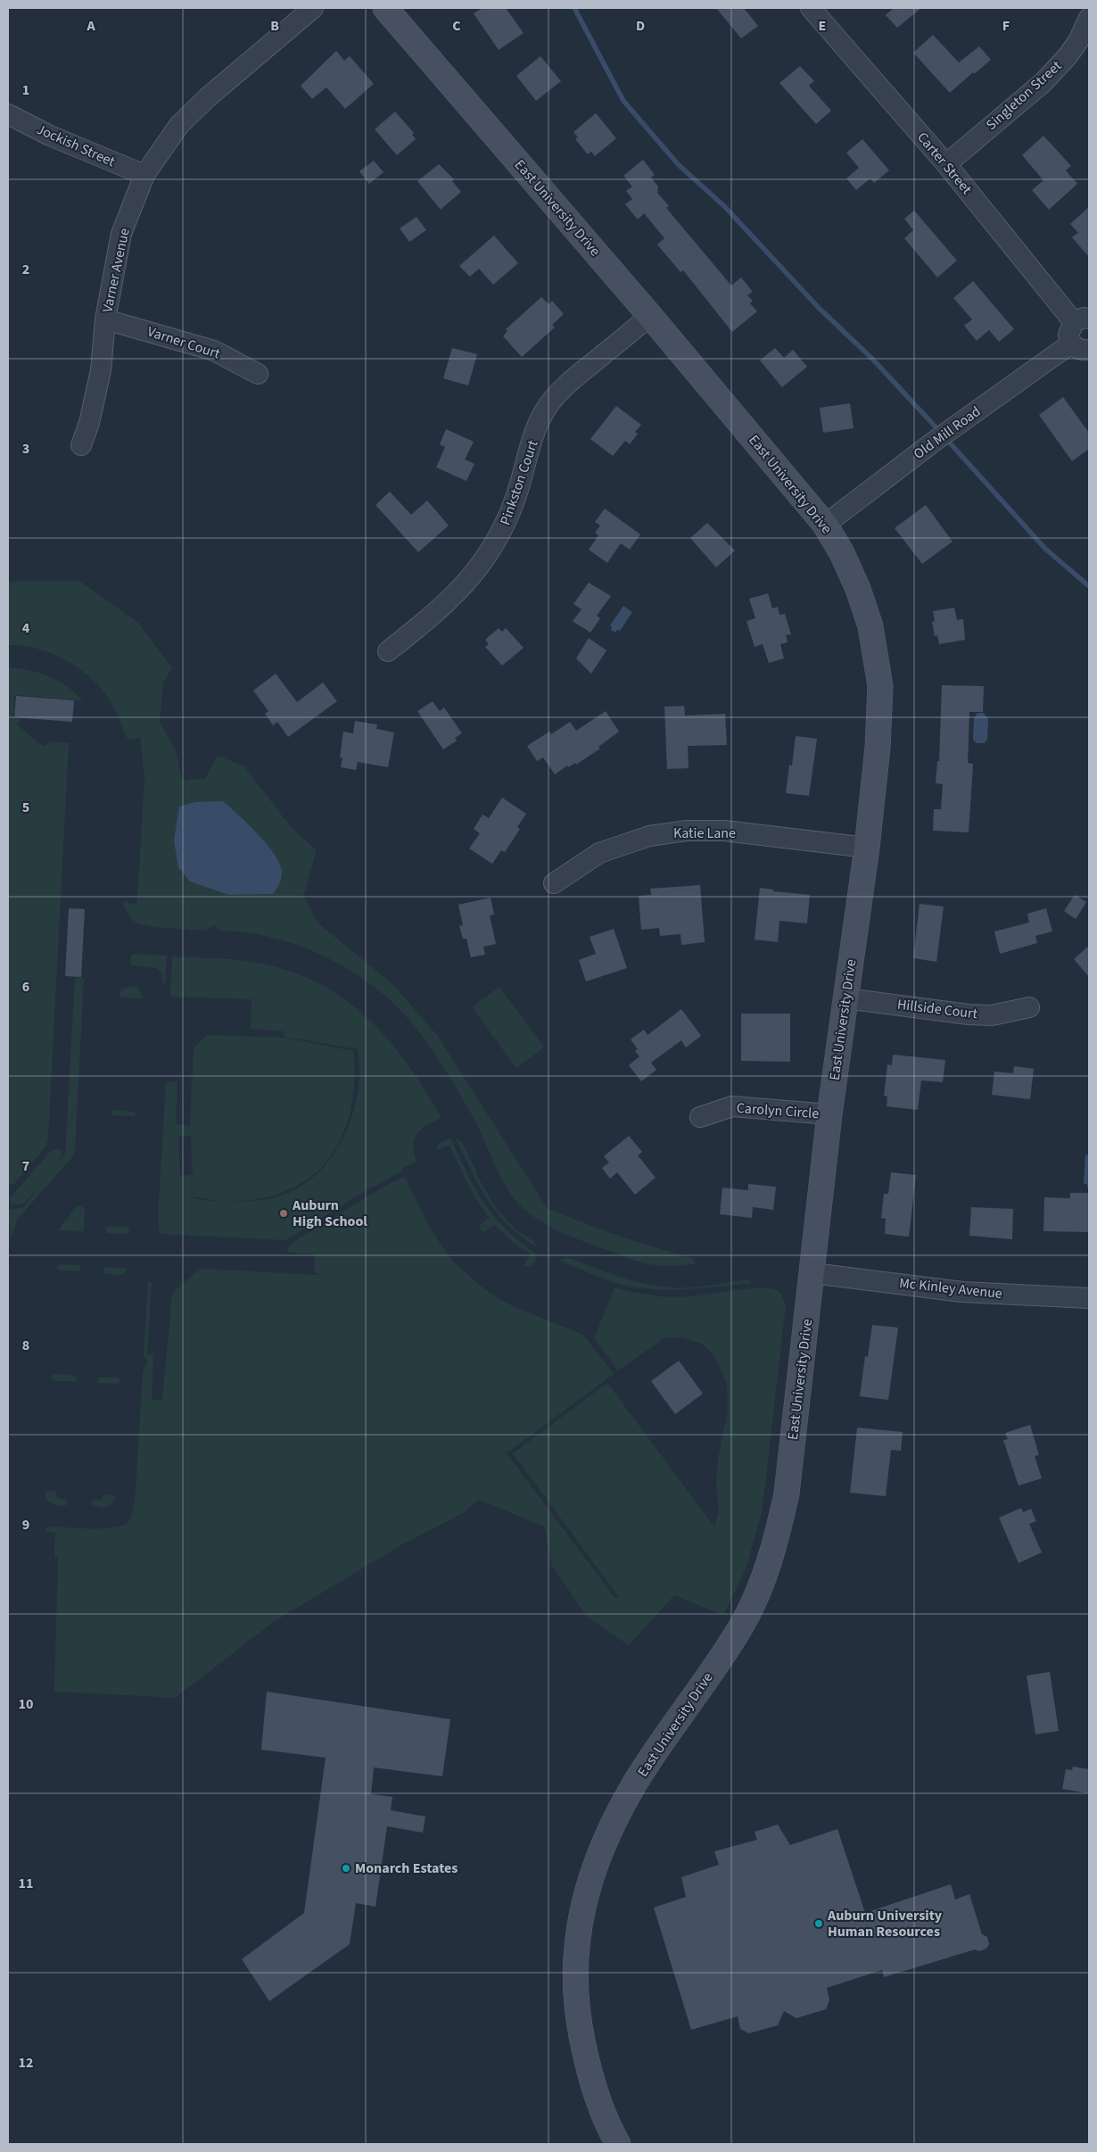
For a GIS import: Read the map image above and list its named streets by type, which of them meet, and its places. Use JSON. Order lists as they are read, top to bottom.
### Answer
{
  "streets": {
    "main road": ["East University Drive"],
    "street": [
      "Singleton Street",
      "Jockish Street",
      "Carter Street",
      "Varner Avenue",
      "Varner Court",
      "Old Mill Road",
      "Pinkston Court",
      "Katie Lane",
      "Hillside Court",
      "Carolyn Circle",
      "Mc Kinley Avenue"
    ]
  },
  "crossings": [
    ["Singleton Street", "Carter Street"],
    ["Jockish Street", "Varner Avenue"],
    ["East University Drive", "Old Mill Road"],
    ["East University Drive", "Pinkston Court"],
    ["East University Drive", "Katie Lane"],
    ["East University Drive", "Hillside Court"],
    ["East University Drive", "Carolyn Circle"],
    ["East University Drive", "Mc Kinley Avenue"],
    ["Varner Avenue", "Varner Court"]
  ],
  "places": ["Auburn High School", "Monarch Estates", "Auburn University Human Resources"],
  "grid": {
    "columns": [
      "A",
      "B",
      "C",
      "D",
      "E",
      "F"
    ],
    "rows": [
      "1",
      "2",
      "3",
      "4",
      "5",
      "6",
      "7",
      "8",
      "9",
      "10",
      "11",
      "12"
    ]
  }
}
